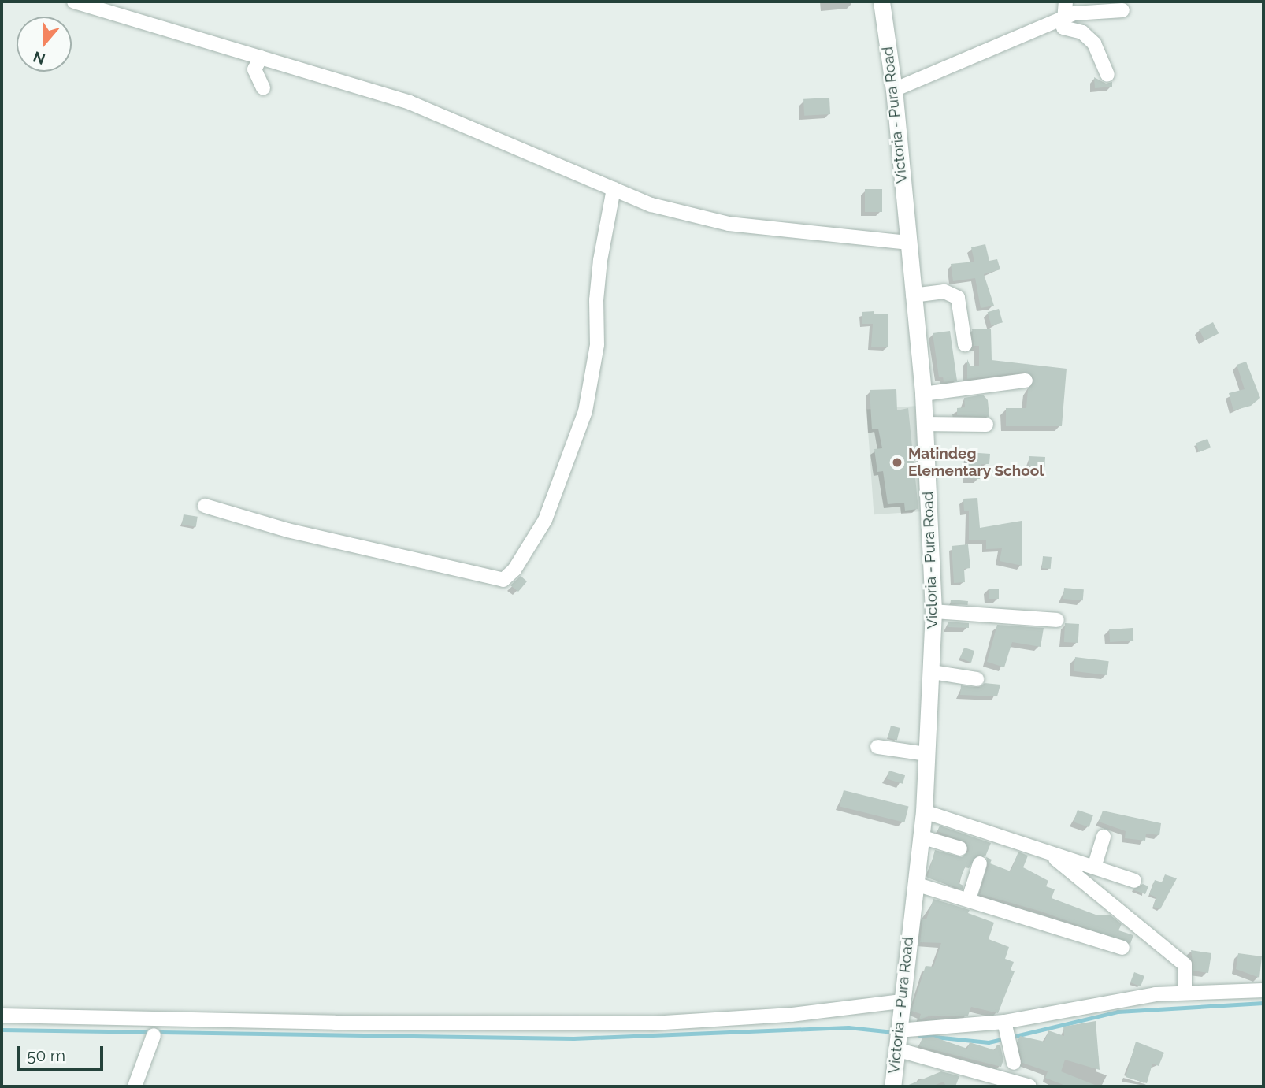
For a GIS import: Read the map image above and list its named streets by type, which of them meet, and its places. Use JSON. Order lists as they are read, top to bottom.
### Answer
{
  "streets": {
    "main road": ["Victoria - Pura Road"]
  },
  "places": ["Matindeg Elementary School"],
  "scale_bar": "50 m",
  "north": "bottom"
}
